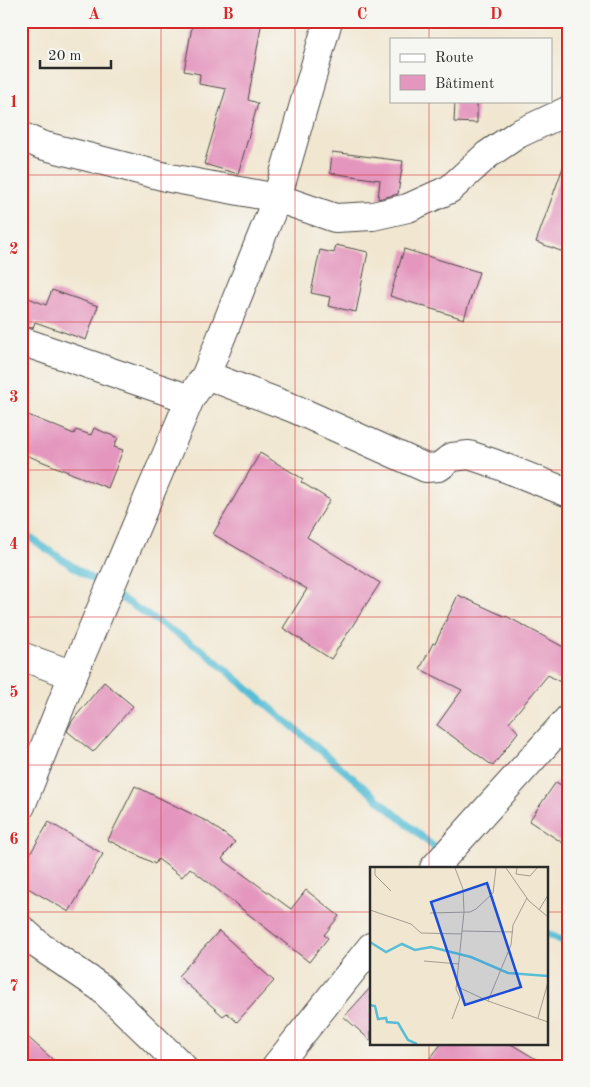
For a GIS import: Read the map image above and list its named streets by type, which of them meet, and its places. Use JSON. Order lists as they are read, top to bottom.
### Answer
{
  "legend": ["Route", "Bâtiment"],
  "scale_bar": "20 m",
  "grid": {
    "columns": [
      "A",
      "B",
      "C",
      "D"
    ],
    "rows": [
      "1",
      "2",
      "3",
      "4",
      "5",
      "6",
      "7"
    ]
  }
}
